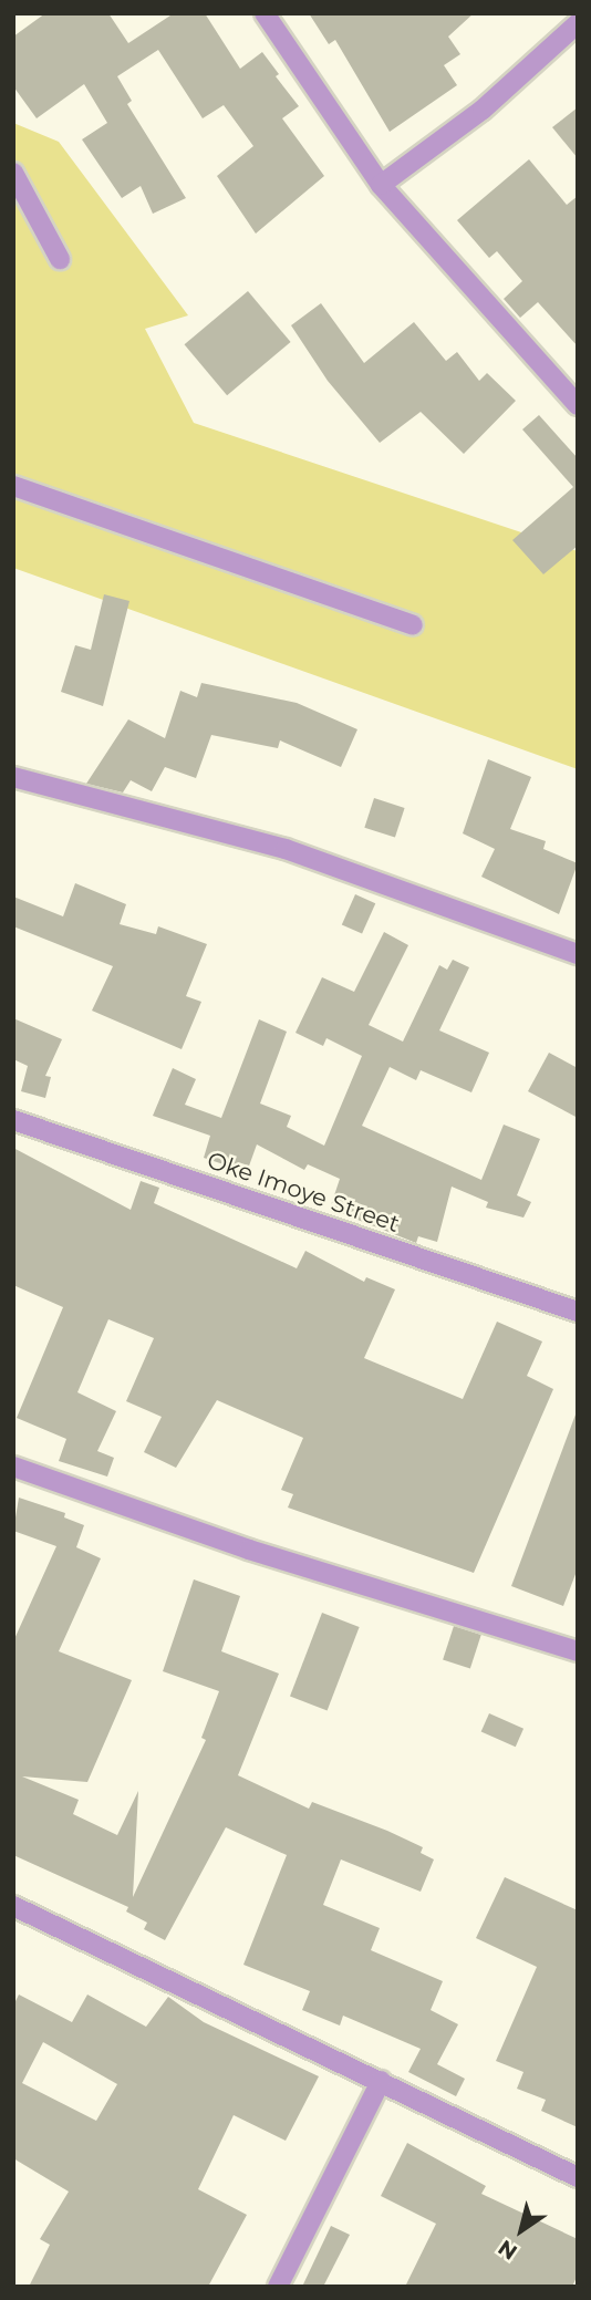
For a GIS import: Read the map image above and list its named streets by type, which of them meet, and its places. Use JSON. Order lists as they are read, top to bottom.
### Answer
{
  "streets": {
    "street": ["Oke Imoye Street"]
  },
  "north": "bottom left"
}
